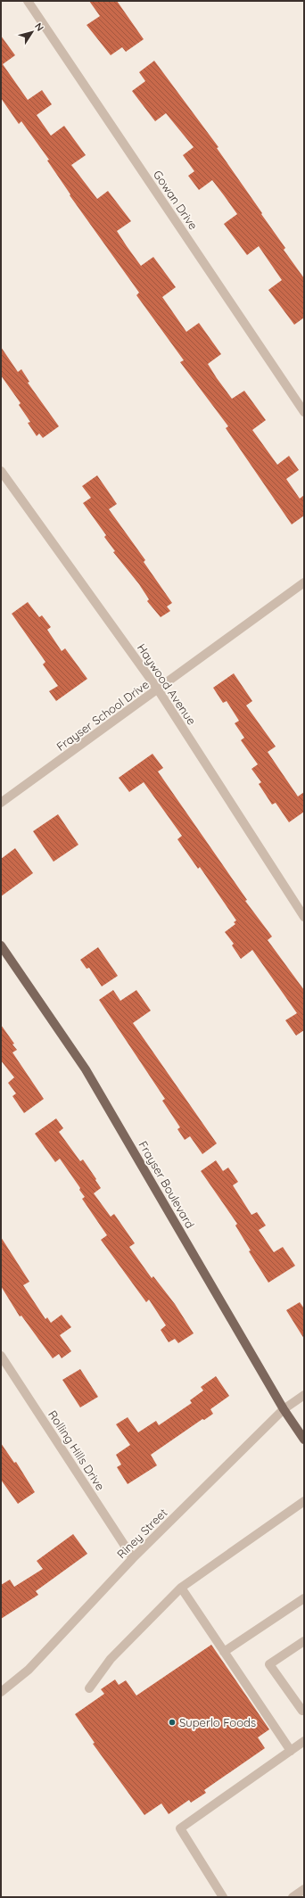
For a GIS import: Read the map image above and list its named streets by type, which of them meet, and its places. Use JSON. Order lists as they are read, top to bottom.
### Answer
{
  "streets": {
    "main road": ["Frayser Boulevard"],
    "street": [
      "Gowan Drive",
      "Haywood Avenue",
      "Frayser School Drive",
      "Rolling Hills Drive",
      "Riney Street"
    ]
  },
  "crossings": [
    ["Haywood Avenue", "Frayser School Drive"],
    ["Frayser Boulevard", "Riney Street"],
    ["Rolling Hills Drive", "Riney Street"]
  ],
  "places": ["Superlo Foods"],
  "north": "top right"
}
